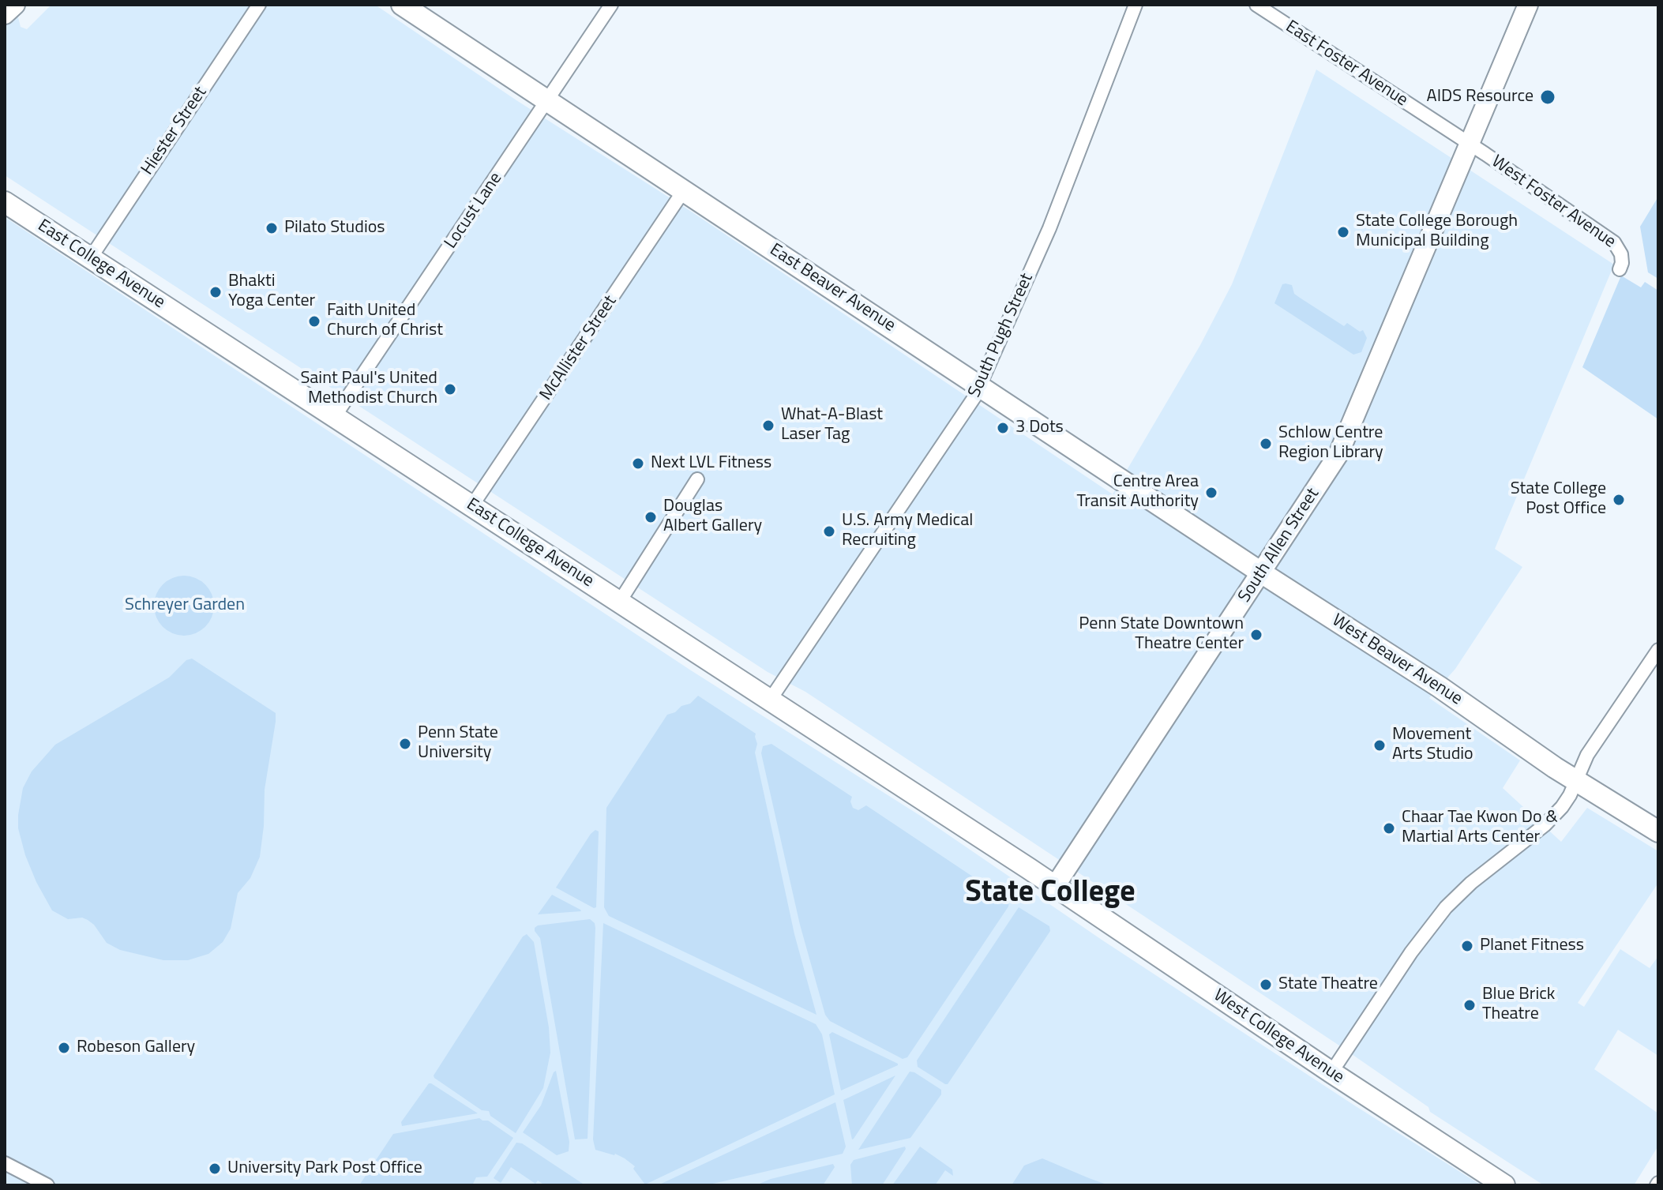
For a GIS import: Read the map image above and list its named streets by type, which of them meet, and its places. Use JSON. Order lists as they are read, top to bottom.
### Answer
{
  "streets": {
    "main road": [
      "East College Avenue",
      "East Beaver Avenue",
      "West Beaver Avenue",
      "West College Avenue"
    ],
    "street": [
      "East Foster Avenue",
      "Hiester Street",
      "West Foster Avenue",
      "Locust Lane",
      "South Pugh Street",
      "McAllister Street",
      "South Allen Street"
    ]
  },
  "crossings": [
    ["East Foster Avenue", "West Foster Avenue"],
    ["East Foster Avenue", "South Allen Street"],
    ["Hiester Street", "East College Avenue"],
    ["West Foster Avenue", "South Allen Street"],
    ["Locust Lane", "East College Avenue"],
    ["Locust Lane", "East Beaver Avenue"],
    ["East College Avenue", "South Pugh Street"],
    ["East College Avenue", "McAllister Street"],
    ["East College Avenue", "South Allen Street"],
    ["East College Avenue", "West College Avenue"],
    ["East Beaver Avenue", "South Pugh Street"],
    ["East Beaver Avenue", "McAllister Street"],
    ["East Beaver Avenue", "South Allen Street"],
    ["East Beaver Avenue", "West Beaver Avenue"],
    ["South Allen Street", "West Beaver Avenue"],
    ["South Allen Street", "West College Avenue"]
  ],
  "districts": ["State College"],
  "parks": ["Schreyer Garden"],
  "places": [
    "AIDS Resource",
    "Pilato Studios",
    "State College Borough Municipal Building",
    "Bhakti Yoga Center",
    "Faith United Church of Christ",
    "Saint Paul's United Methodist Church",
    "What-A-Blast Laser Tag",
    "3 Dots",
    "Schlow Centre Region Library",
    "Next LVL Fitness",
    "Centre Area Transit Authority",
    "State College Post Office",
    "Douglas Albert Gallery",
    "U.S. Army Medical Recruiting",
    "Penn State Downtown Theatre Center",
    "Penn State University",
    "Movement Arts Studio",
    "Chaar Tae Kwon Do & Martial Arts Center",
    "Planet Fitness",
    "State Theatre",
    "Blue Brick Theatre",
    "Robeson Gallery",
    "University Park Post Office"
  ]
}
